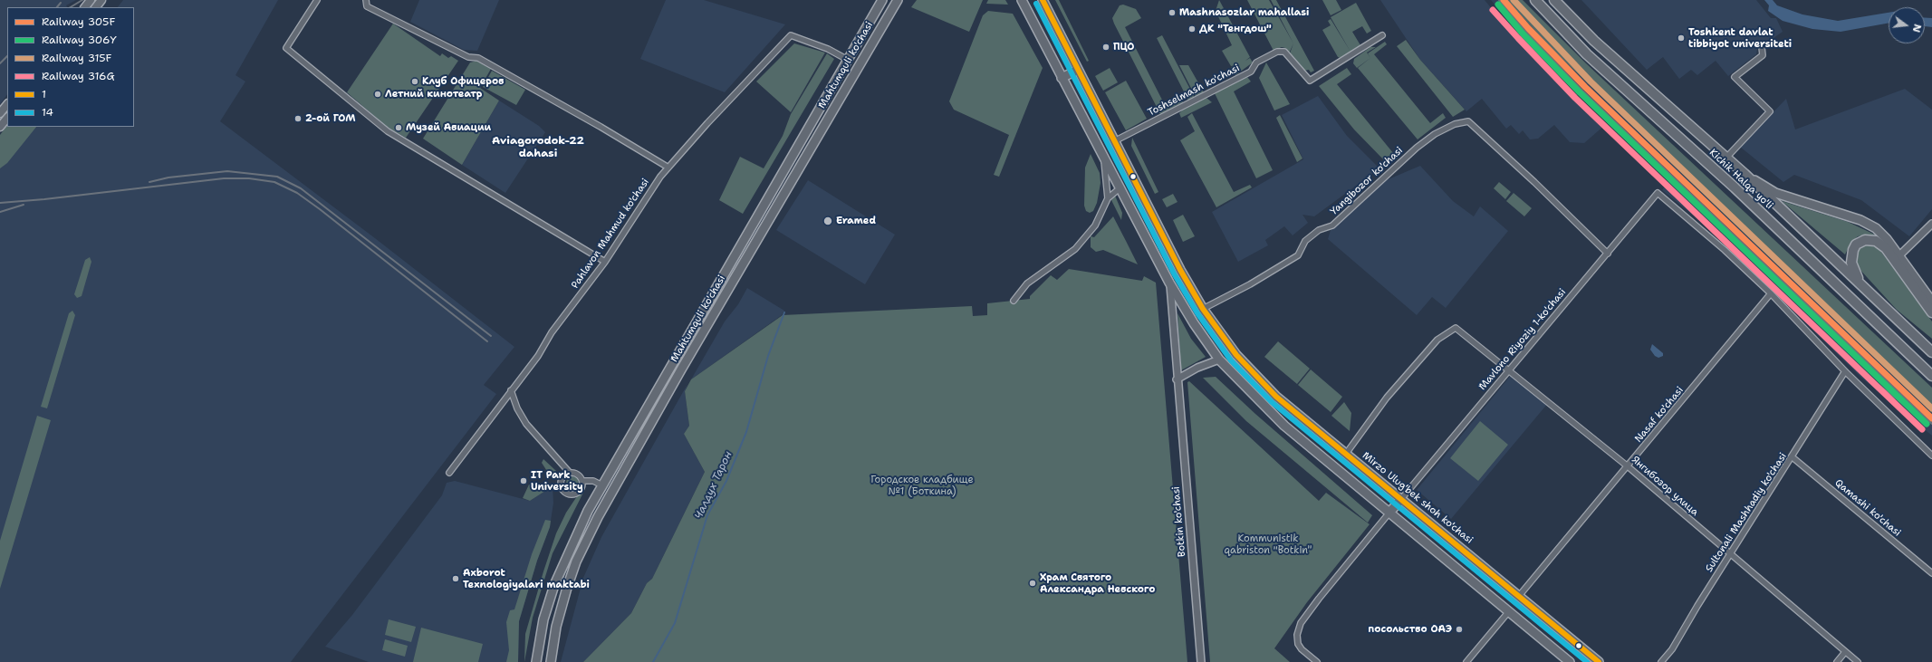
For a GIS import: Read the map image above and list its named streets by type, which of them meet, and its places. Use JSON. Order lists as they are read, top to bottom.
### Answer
{
  "streets": {
    "highway": ["Kichik Halqa yo'li"],
    "main road": ["Mahtumquli ko'chasi", "Mirzo Ulug'bek shoh ko'chasi", "Botkin ko'chasi"],
    "street": [
      "Toshselmash ko'chasi",
      "Yangibozor ko'chasi",
      "Pahlavon Mahmud ko'chasi",
      "Mavlono Riyoziy 1-ko'chasi",
      "Nasaf ko'chasi",
      "Янгибозор улица",
      "Qamashi ko'chasi",
      "Sultonali Mashhadiy ko'chasi"
    ]
  },
  "crossings": [
    ["Mahtumquli ko'chasi", "Pahlavon Mahmud ko'chasi"],
    ["Yangibozor ko'chasi", "Mavlono Riyoziy 1-ko'chasi"],
    ["Mavlono Riyoziy 1-ko'chasi", "Nasaf ko'chasi"],
    ["Mavlono Riyoziy 1-ko'chasi", "Янгибозор улица"],
    ["Mavlono Riyoziy 1-ko'chasi", "Mirzo Ulug'bek shoh ko'chasi"],
    ["Nasaf ko'chasi", "Янгибозор улица"],
    ["Nasaf ko'chasi", "Mirzo Ulug'bek shoh ko'chasi"],
    ["Янгибозор улица", "Mirzo Ulug'bek shoh ko'chasi"],
    ["Янгибозор улица", "Sultonali Mashhadiy ko'chasi"],
    ["Qamashi ko'chasi", "Sultonali Mashhadiy ko'chasi"]
  ],
  "districts": ["Aviagorodok-22 dahasi"],
  "water": ["Чалдух Тарон"],
  "parks": ["Городское кладбище №1 (Боткина)", "Kommunistik qabriston \"Botkin\""],
  "places": [
    "Mashnasozlar mahallasi",
    "ДК \"Тенгдош\"",
    "Toshkent davlat tibbiyot universiteti",
    "ПЦО",
    "Клуб Офицеров",
    "Летний кинотеатр",
    "2-ой ГОМ",
    "Музей Авиации",
    "Eramed",
    "IT Park University",
    "Axborot Texnologiyalari maktabi",
    "Храм Святого Александра Невского",
    "посольство ОАЭ"
  ],
  "lines": [
    "rail line 305F",
    "rail line 315F",
    "transit line 1",
    "transit line 14",
    "rail line 306Y",
    "rail line 316G"
  ],
  "legend": [
    "Railway 305F",
    "Railway 306Y",
    "Railway 315F",
    "Railway 316G",
    "1",
    "14"
  ],
  "north": "right"
}
